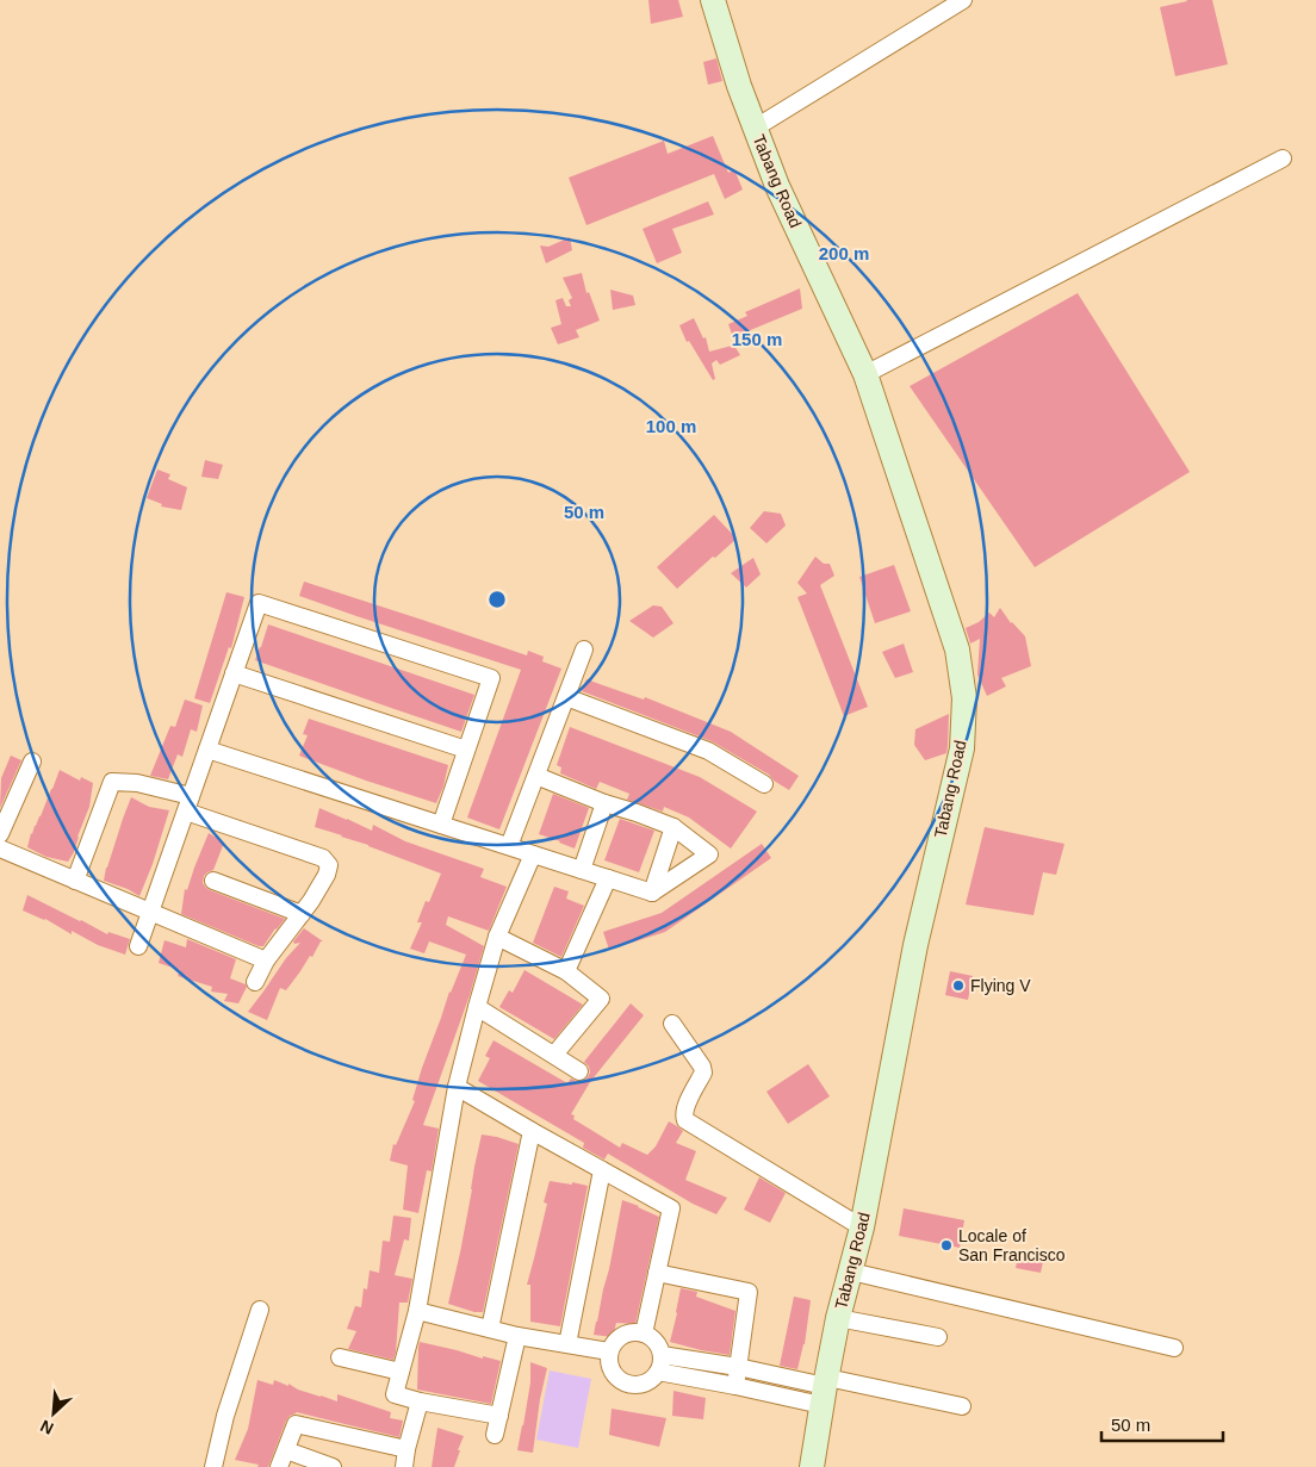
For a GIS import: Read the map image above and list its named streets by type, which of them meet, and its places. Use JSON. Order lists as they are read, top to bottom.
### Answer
{
  "streets": {
    "main road": ["Tabang Road"]
  },
  "places": ["Flying V", "Locale of San Francisco"],
  "scale_bar": "50 m",
  "north": "bottom left",
  "rings": [
    "200 m",
    "150 m",
    "100 m",
    "50 m"
  ]
}
